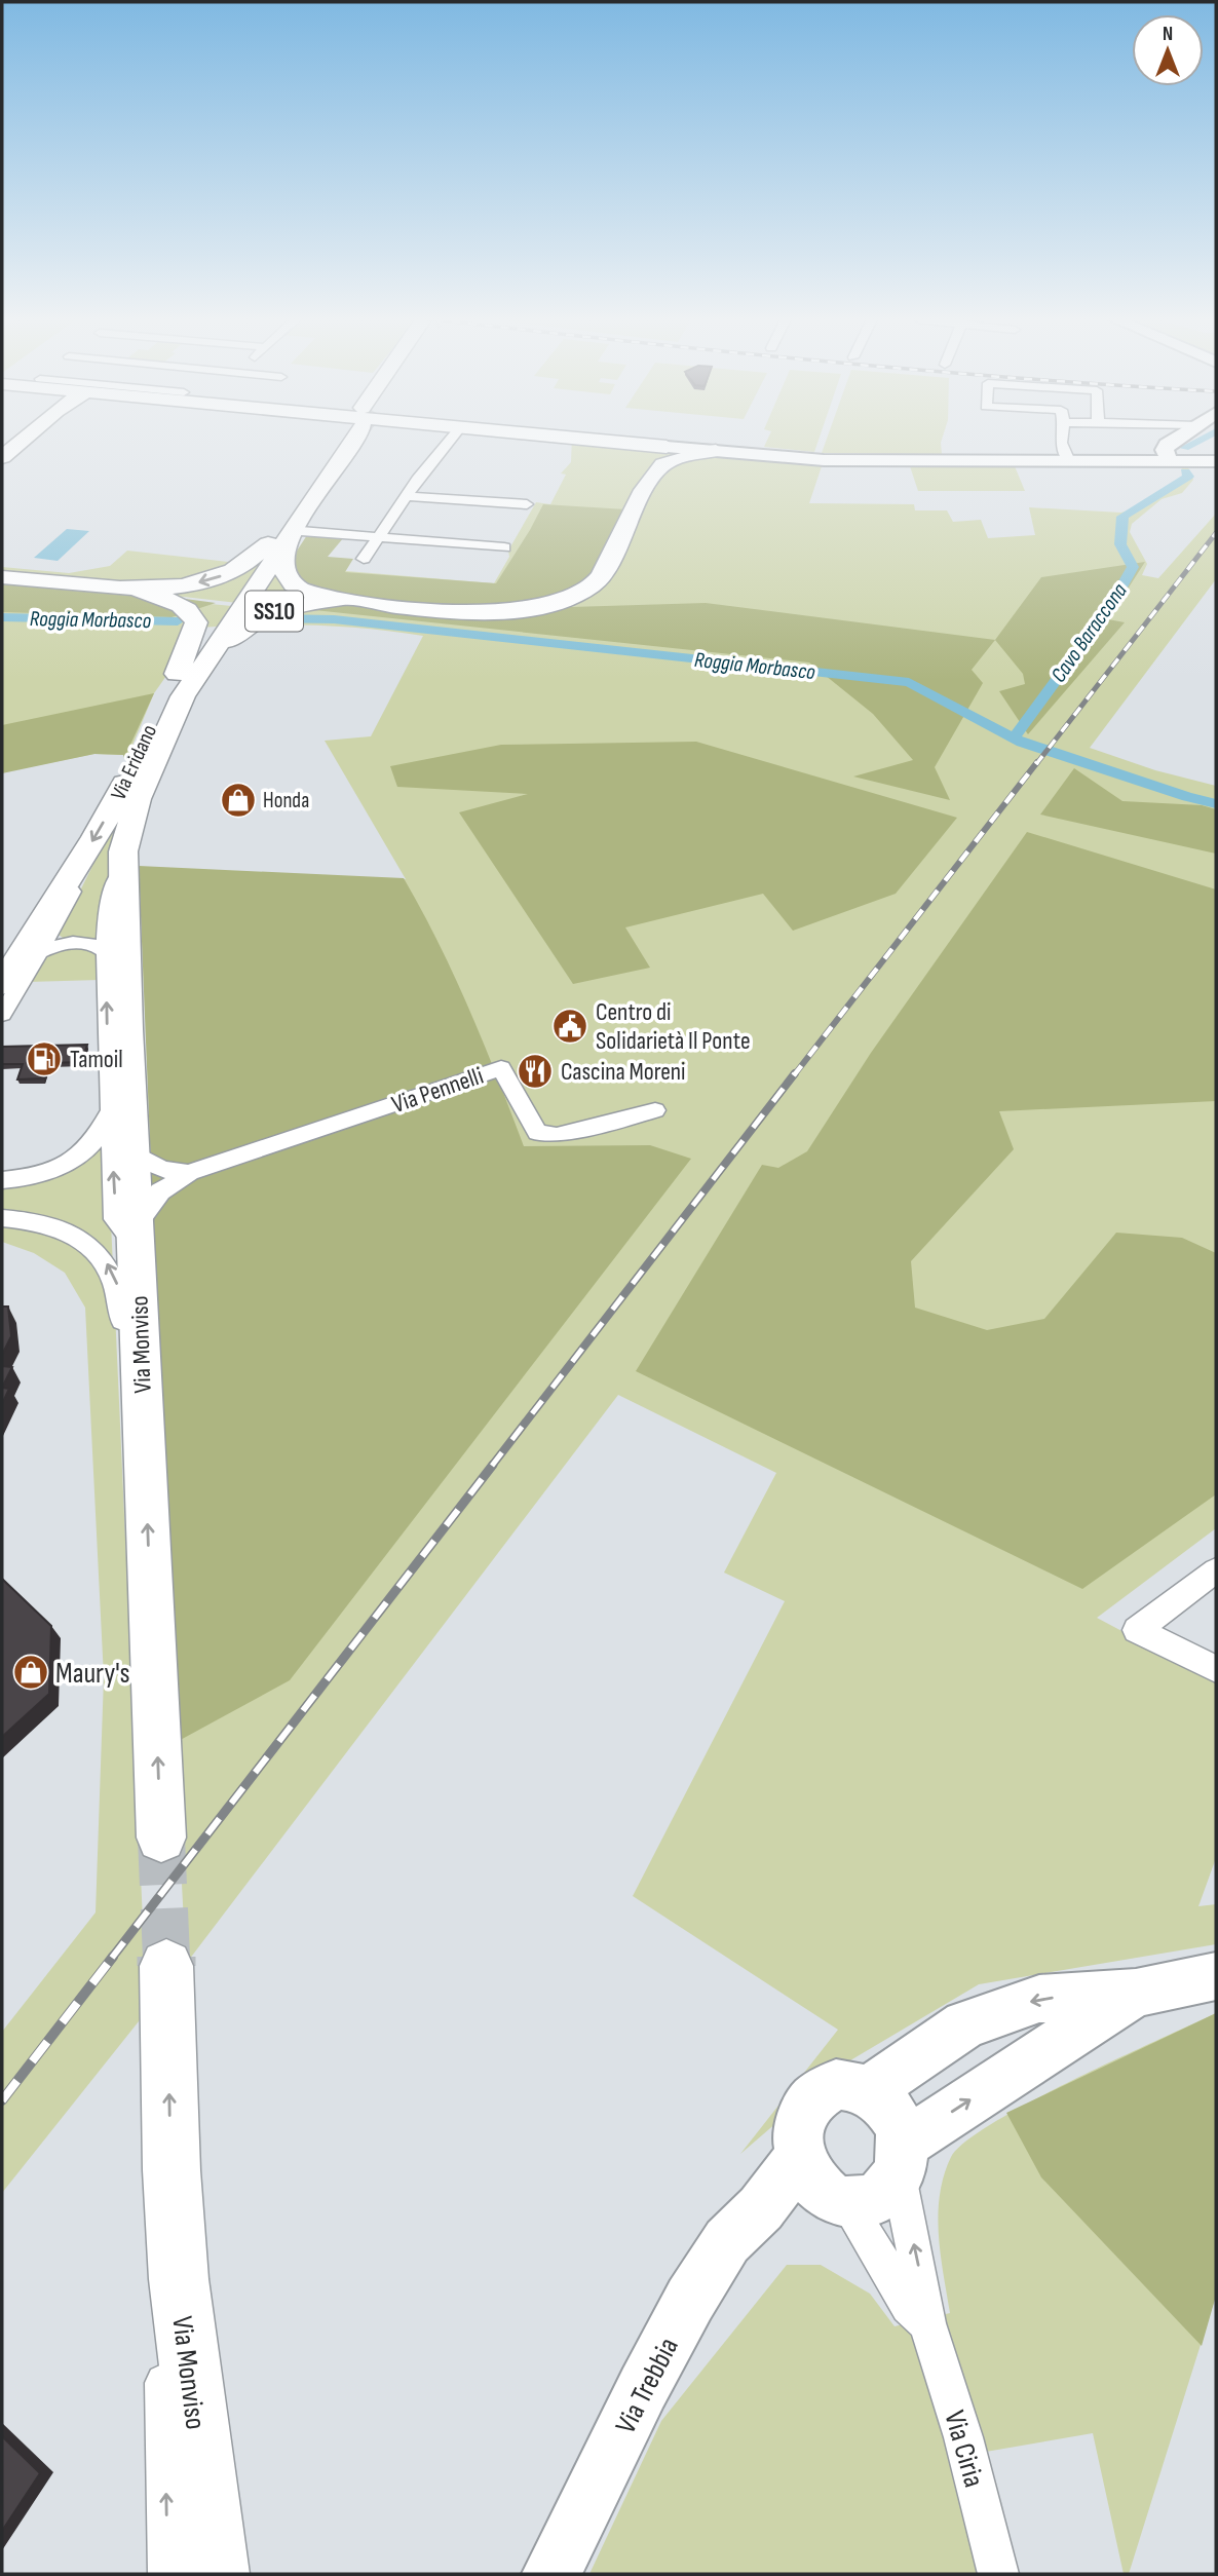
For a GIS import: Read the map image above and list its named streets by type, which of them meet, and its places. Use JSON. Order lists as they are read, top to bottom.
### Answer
{
  "streets": {
    "main road": ["SS10", "Via Eridano", "Via Monviso"],
    "street": ["Via Pennelli", "Via Trebbia", "Via Ciria"]
  },
  "crossings": [
    ["SS10", "Via Eridano"],
    ["Via Eridano", "Via Monviso"],
    ["Via Pennelli", "Via Monviso"],
    ["Via Trebbia", "Via Ciria"]
  ],
  "water": ["Roggia Morbasco", "Cavo Baraccona"],
  "places": {
    "shop": ["Honda", "Maury's"],
    "public building": ["Centro di Solidarietà Il Ponte"],
    "fuel station": ["Tamoil"],
    "restaurant": ["Cascina Moreni"]
  },
  "north": "top"
}
